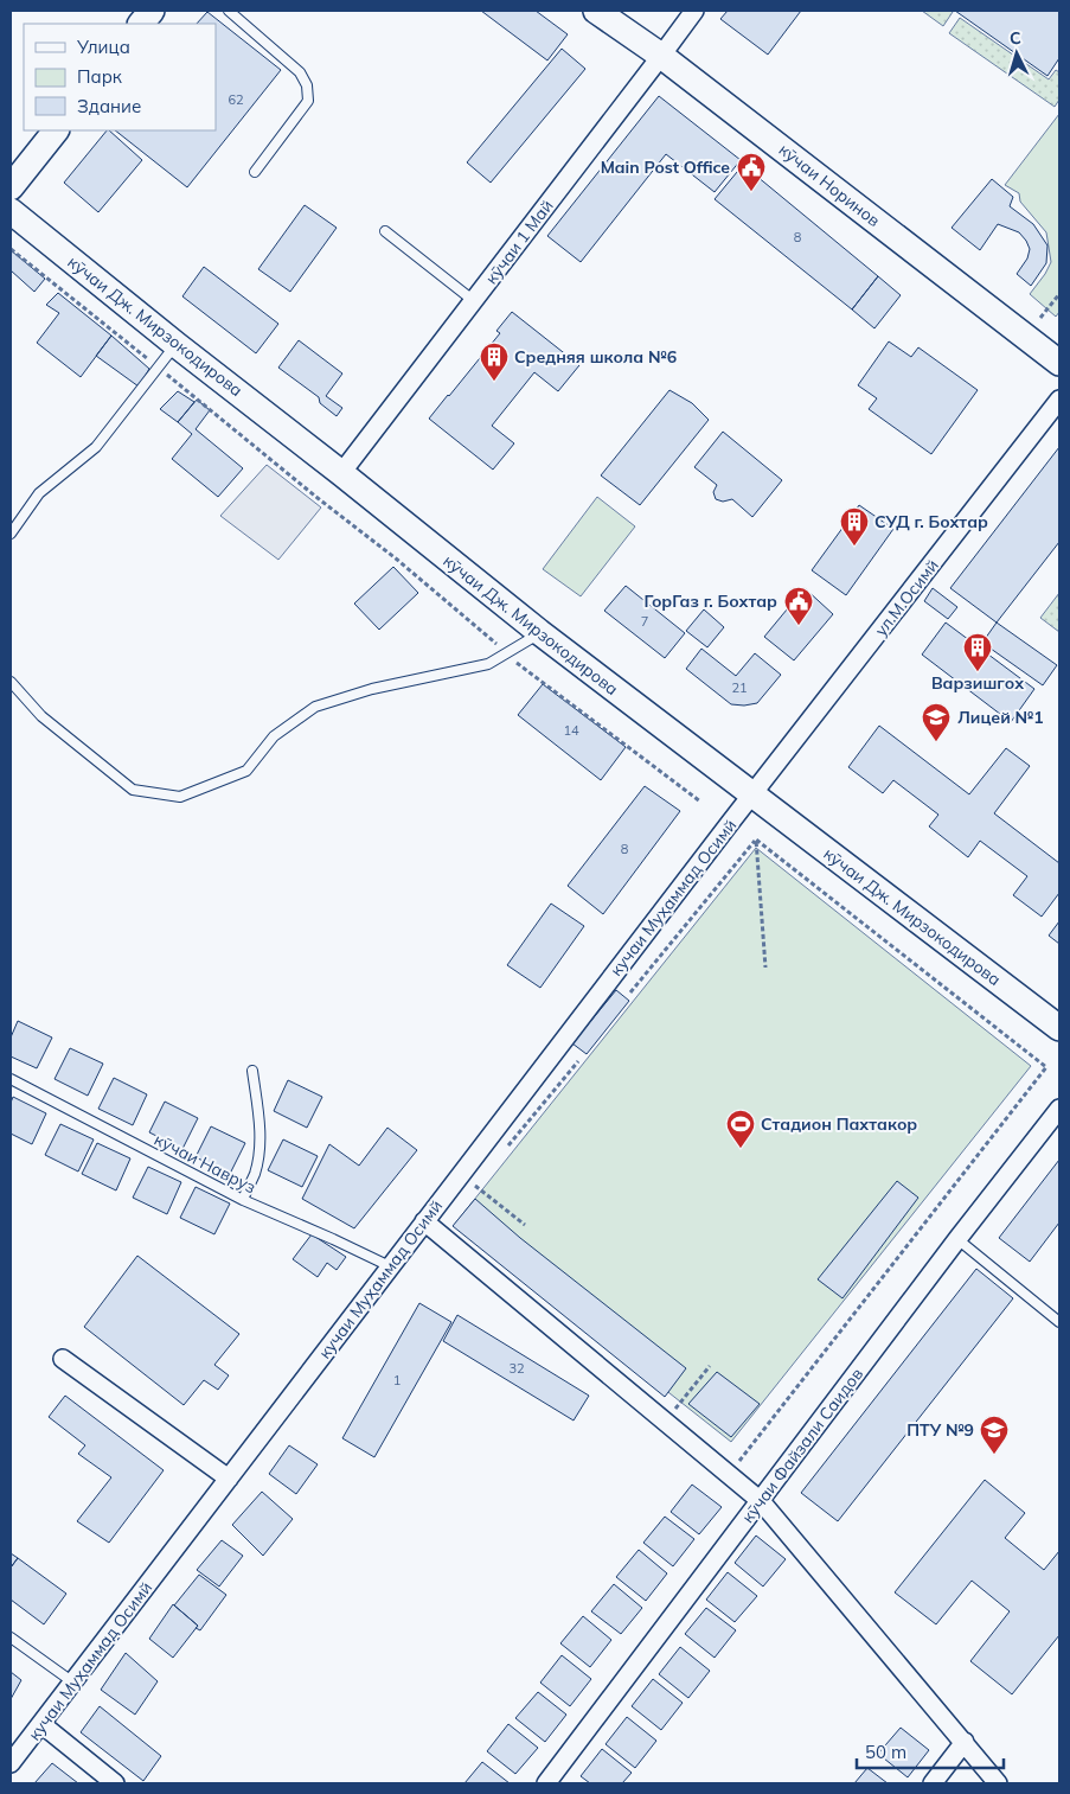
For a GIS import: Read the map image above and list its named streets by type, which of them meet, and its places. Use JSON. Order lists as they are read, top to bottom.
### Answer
{
  "streets": {
    "street": [
      "кӯчаи Норинов",
      "кӯчаи 1 Май",
      "кӯчаи Дж. Мирзокодирова",
      "ул.М.Осимй",
      "кучаи Муҳаммад Осимй",
      "кӯчаи Файзали Саидов"
    ],
    "lane": ["кӯчаи Навруз"]
  },
  "crossings": [
    ["кӯчаи Норинов", "кӯчаи 1 Май"],
    ["кӯчаи 1 Май", "кӯчаи Дж. Мирзокодирова"],
    ["кӯчаи Дж. Мирзокодирова", "ул.М.Осимй"],
    ["кӯчаи Дж. Мирзокодирова", "кучаи Муҳаммад Осимй"],
    ["ул.М.Осимй", "кучаи Муҳаммад Осимй"],
    ["кучаи Муҳаммад Осимй", "кӯчаи Навруз"]
  ],
  "places": {
    "public building": ["Main Post Office", "ГорГаз г. Бохтар"],
    "building": ["Средняя школа №6", "СУД г. Бохтар", "Варзишгох"],
    "school or university": ["Лицей №1", "ПТУ №9"],
    "sports": ["Стадион Пахтакор"]
  },
  "house_numbers": [
    "62",
    "8",
    "7",
    "21",
    "14",
    "8",
    "32",
    "1"
  ],
  "legend": ["Улица", "Парк", "Здание"],
  "scale_bar": "50 m",
  "north": "top"
}
